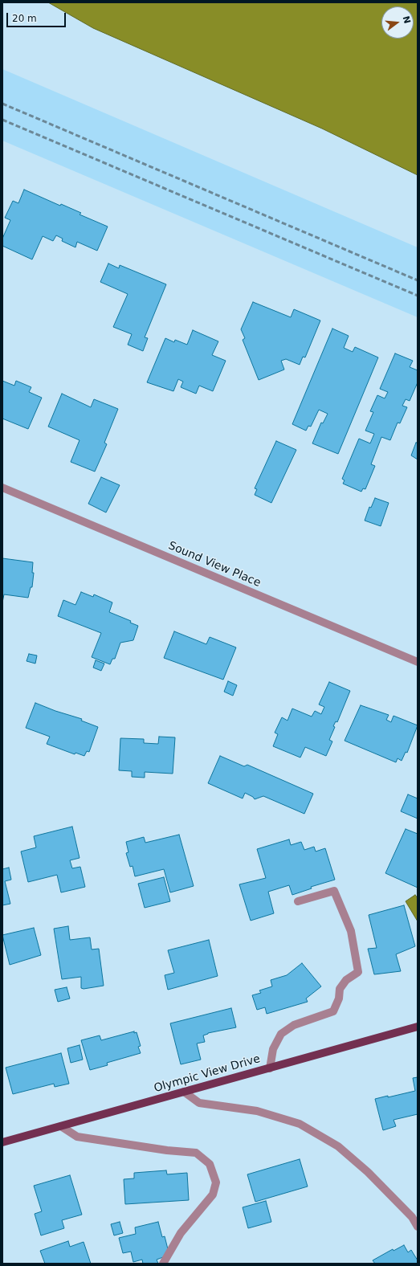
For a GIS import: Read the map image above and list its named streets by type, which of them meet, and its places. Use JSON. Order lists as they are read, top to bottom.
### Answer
{
  "streets": {
    "main road": ["Olympic View Drive"],
    "street": ["Sound View Place"]
  },
  "scale_bar": "20 m",
  "north": "right"
}
